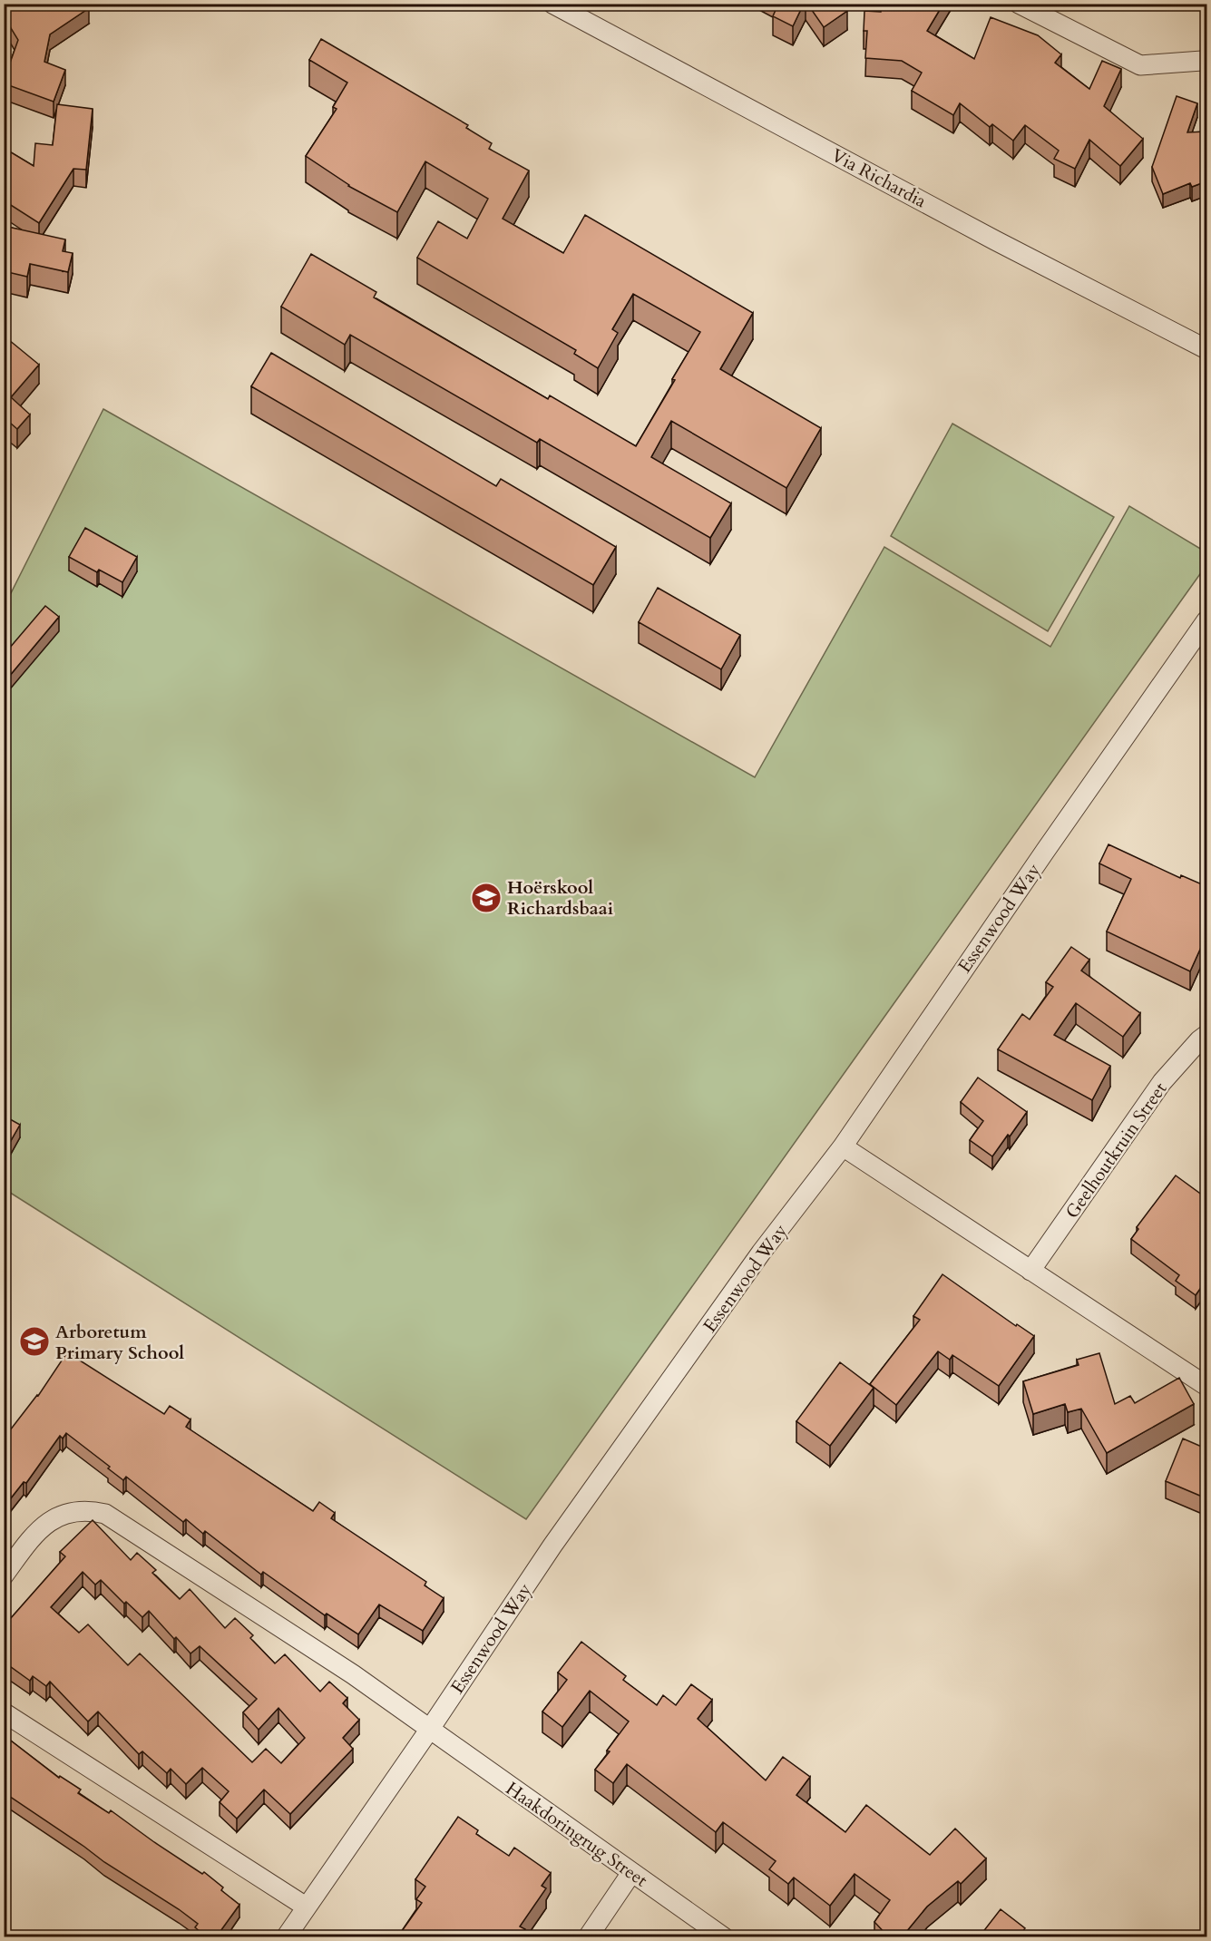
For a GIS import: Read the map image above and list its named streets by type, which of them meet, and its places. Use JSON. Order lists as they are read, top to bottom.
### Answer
{
  "streets": {
    "street": [
      "Via Richardia",
      "Essenwood Way",
      "Geelhoutkruin Street",
      "Haakdoringrug Street"
    ]
  },
  "crossings": [
    ["Essenwood Way", "Haakdoringrug Street"]
  ],
  "places": {
    "school or university": ["Hoërskool Richardsbaai", "Arboretum Primary School"]
  }
}
